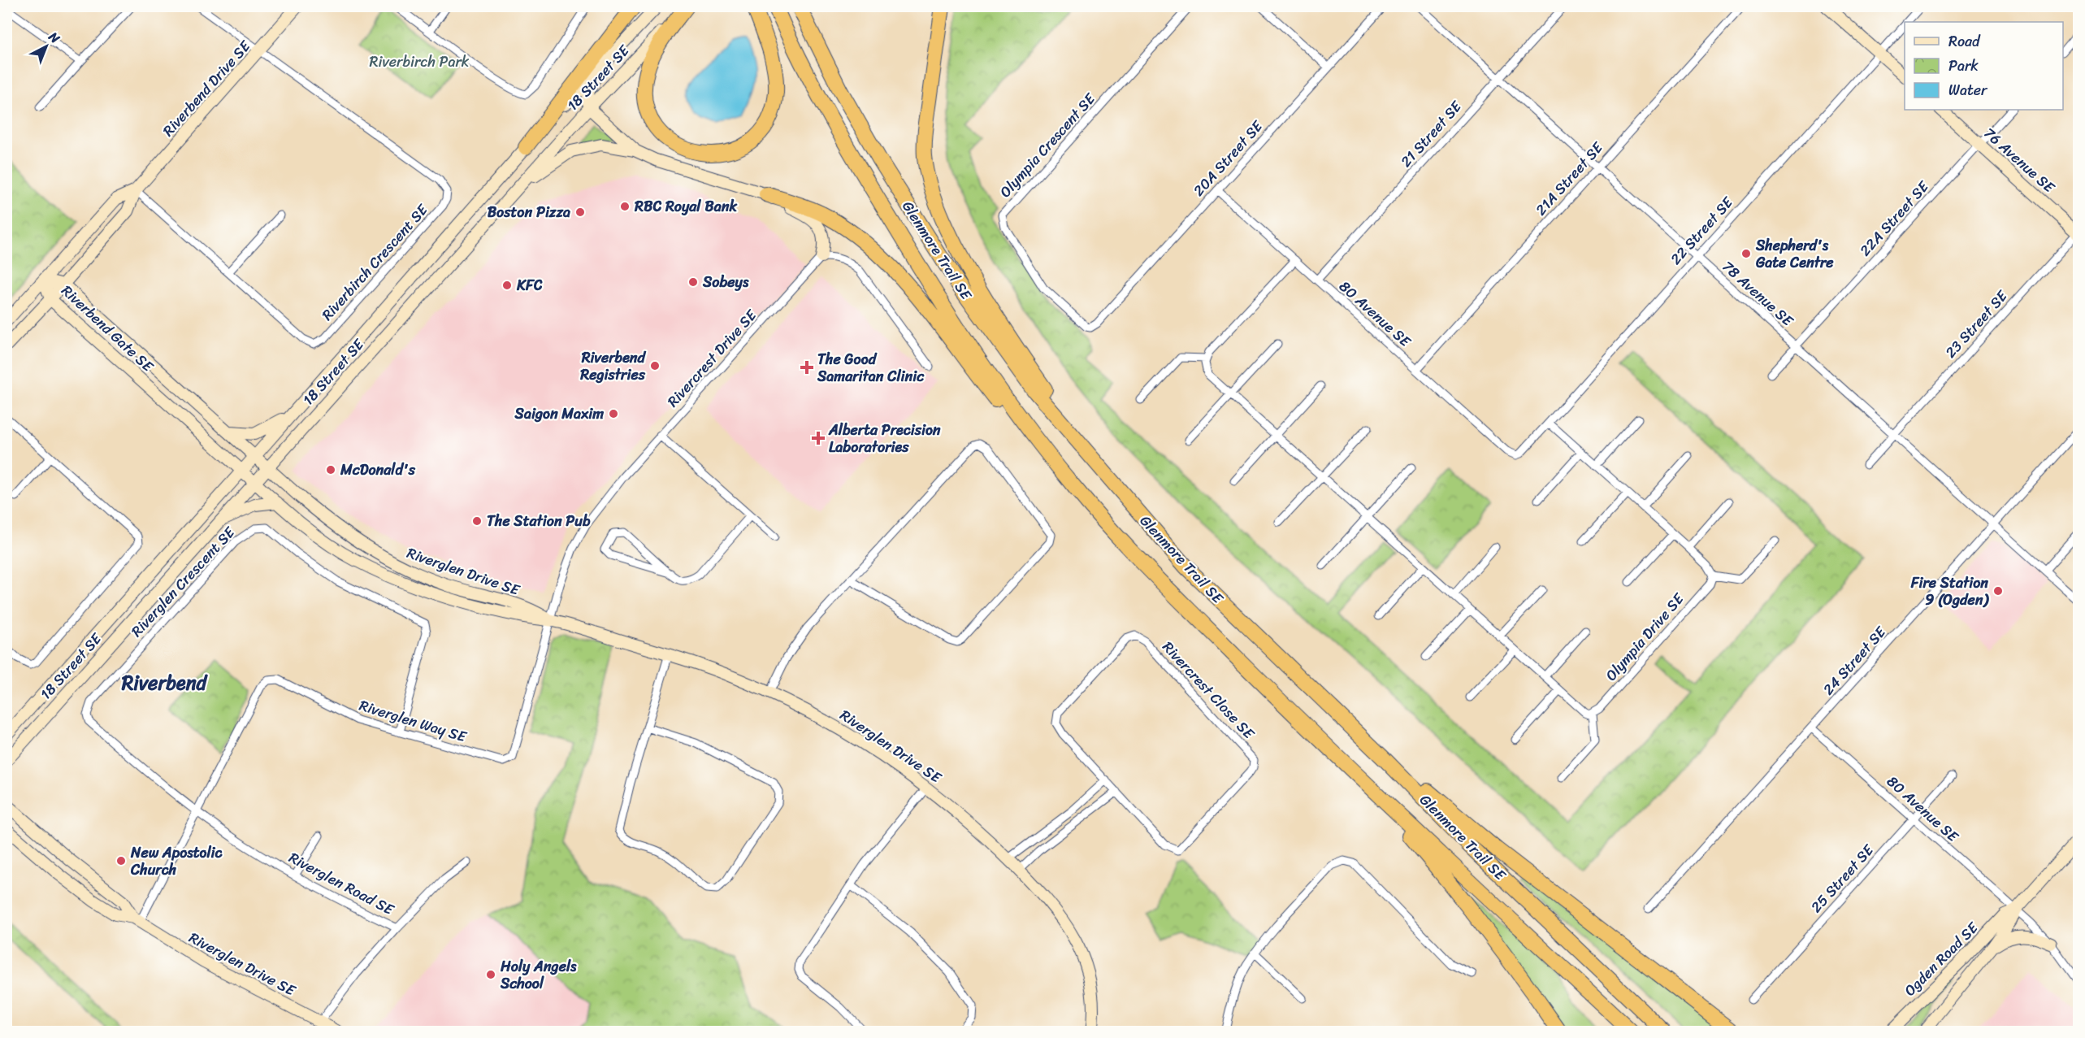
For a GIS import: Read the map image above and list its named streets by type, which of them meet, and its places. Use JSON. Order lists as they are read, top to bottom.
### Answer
{
  "streets": {
    "highway": ["Glenmore Trail SE"],
    "street": [
      "18 Street SE",
      "Riverbend Drive SE",
      "21 Street SE",
      "Olympia Crescent SE",
      "20A Street SE",
      "76 Avenue SE",
      "21A Street SE",
      "22A Street SE",
      "22 Street SE",
      "Riverbirch Crescent SE",
      "78 Avenue SE",
      "80 Avenue SE",
      "23 Street SE",
      "Riverbend Gate SE",
      "Rivercrest Drive SE",
      "Riverglen Drive SE",
      "Riverglen Crescent SE",
      "Olympia Drive SE",
      "24 Street SE",
      "Rivercrest Close SE",
      "Riverglen Way SE",
      "25 Street SE",
      "Riverglen Road SE",
      "Ogden Road SE"
    ]
  },
  "crossings": [
    ["18 Street SE", "Riverbend Gate SE"],
    ["18 Street SE", "Riverglen Drive SE"],
    ["Riverbend Drive SE", "Riverbirch Crescent SE"],
    ["Riverbend Drive SE", "Riverbend Gate SE"],
    ["21 Street SE", "78 Avenue SE"],
    ["21 Street SE", "80 Avenue SE"],
    ["Olympia Crescent SE", "20A Street SE"],
    ["20A Street SE", "80 Avenue SE"],
    ["76 Avenue SE", "22A Street SE"],
    ["76 Avenue SE", "23 Street SE"],
    ["21A Street SE", "78 Avenue SE"],
    ["21A Street SE", "80 Avenue SE"],
    ["22A Street SE", "78 Avenue SE"],
    ["22 Street SE", "78 Avenue SE"],
    ["22 Street SE", "80 Avenue SE"],
    ["78 Avenue SE", "23 Street SE"],
    ["78 Avenue SE", "24 Street SE"],
    ["80 Avenue SE", "24 Street SE"],
    ["80 Avenue SE", "25 Street SE"],
    ["80 Avenue SE", "Ogden Road SE"],
    ["Riverbend Gate SE", "Riverglen Drive SE"],
    ["Rivercrest Drive SE", "Riverglen Drive SE"],
    ["Rivercrest Drive SE", "Riverglen Way SE"],
    ["Riverglen Drive SE", "Riverglen Way SE"],
    ["Riverglen Drive SE", "Riverglen Road SE"],
    ["Riverglen Crescent SE", "Riverglen Way SE"],
    ["Riverglen Crescent SE", "Riverglen Road SE"],
    ["Riverglen Way SE", "Riverglen Road SE"]
  ],
  "districts": ["Riverbend"],
  "parks": ["Riverbirch Park"],
  "places": {
    "other": [
      "RBC Royal Bank",
      "Boston Pizza",
      "Shepherd's Gate Centre",
      "Sobeys",
      "KFC",
      "Riverbend Registries",
      "Saigon Maxim",
      "McDonald's",
      "The Station Pub",
      "Fire Station 9 (Ogden)",
      "New Apostolic Church",
      "Holy Angels School"
    ],
    "health": ["The Good Samaritan Clinic", "Alberta Precision Laboratories"]
  },
  "legend": ["Road", "Park", "Water"],
  "north": "top right"
}
